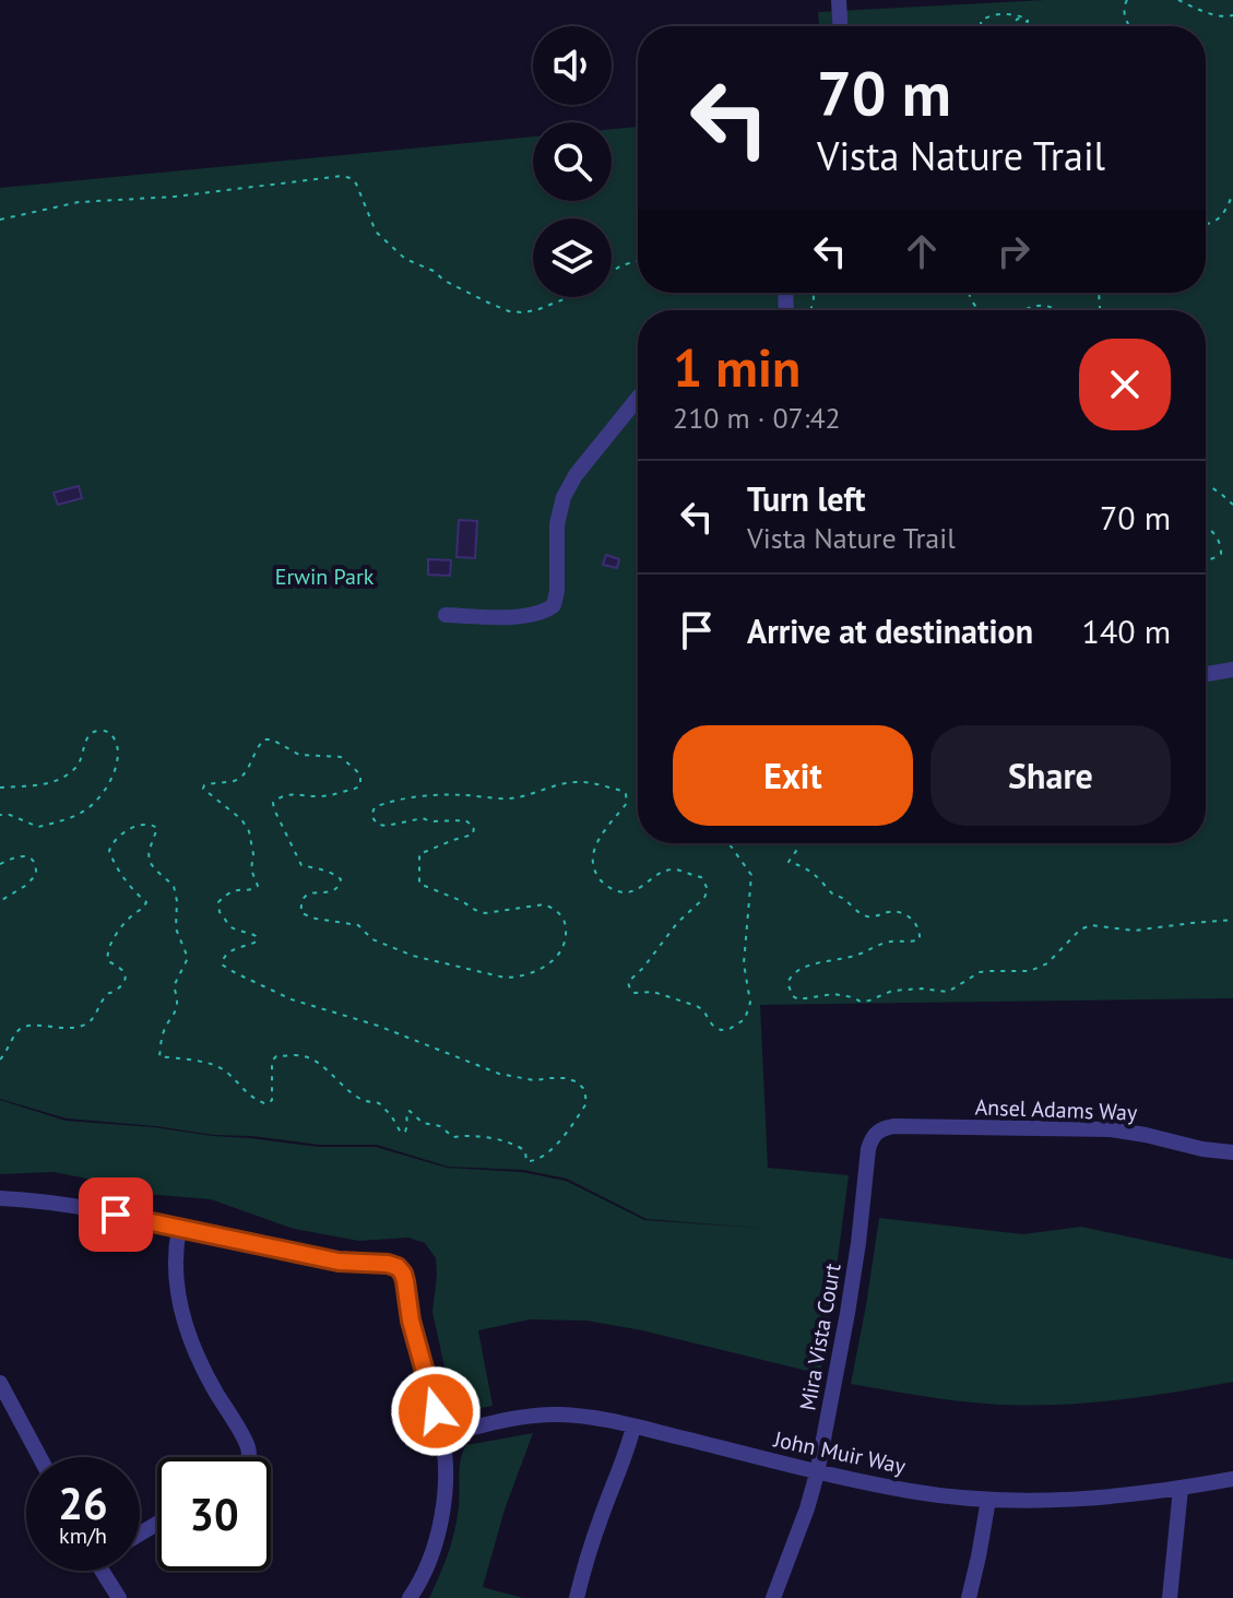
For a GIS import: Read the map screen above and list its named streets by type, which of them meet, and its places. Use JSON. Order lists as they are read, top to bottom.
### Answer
{
  "streets": {
    "street": ["Ansel Adams Way", "Mira Vista Court", "John Muir Way"]
  },
  "crossings": [
    ["Ansel Adams Way", "Mira Vista Court"],
    ["Mira Vista Court", "John Muir Way"]
  ],
  "parks": ["Erwin Park"],
  "page": {
    "turn": ["70 m", "Vista Nature Trail"],
    "heading": ["1 min", "210 m · 07:42"],
    "list": [
      {
        "name": "Turn left",
        "note": "Vista Nature Trail",
        "value": "70 m"
      },
      {
        "name": "Arrive at destination",
        "value": "140 m"
      }
    ],
    "buttons": ["Exit", "Share"],
    "speed": "26 km/h",
    "limit": "30"
  }
}
